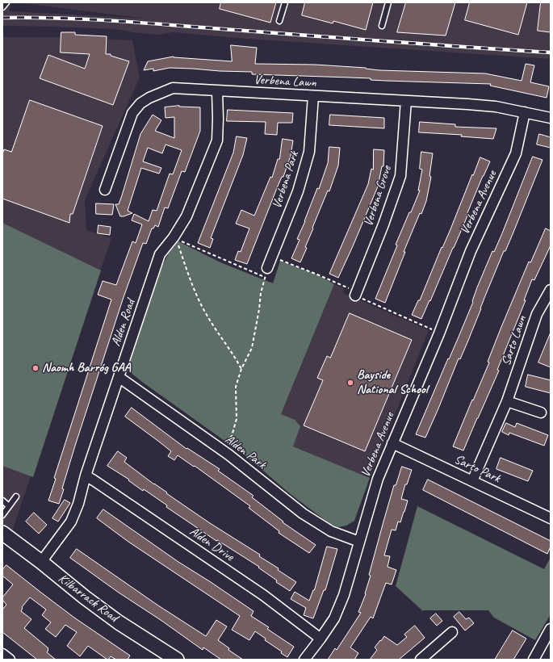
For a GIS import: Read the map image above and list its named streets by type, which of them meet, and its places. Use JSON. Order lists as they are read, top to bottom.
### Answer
{
  "streets": {
    "main road": ["Kilbarrack Road"],
    "street": [
      "Verbena Lawn",
      "Verbena Park",
      "Verbena Grove",
      "Verbena Avenue",
      "Alden Road",
      "Sarto Lawn",
      "Alden Park",
      "Sarto Park",
      "Alden Drive"
    ]
  },
  "crossings": [
    ["Verbena Lawn", "Verbena Park"],
    ["Verbena Lawn", "Verbena Grove"],
    ["Verbena Lawn", "Verbena Avenue"],
    ["Verbena Lawn", "Alden Road"],
    ["Verbena Avenue", "Alden Park"],
    ["Verbena Avenue", "Sarto Park"],
    ["Verbena Avenue", "Alden Drive"],
    ["Alden Road", "Alden Park"],
    ["Alden Road", "Alden Drive"],
    ["Alden Road", "Kilbarrack Road"],
    ["Sarto Lawn", "Sarto Park"]
  ],
  "places": ["Naomh Barróg GAA", "Bayside National School"]
}
